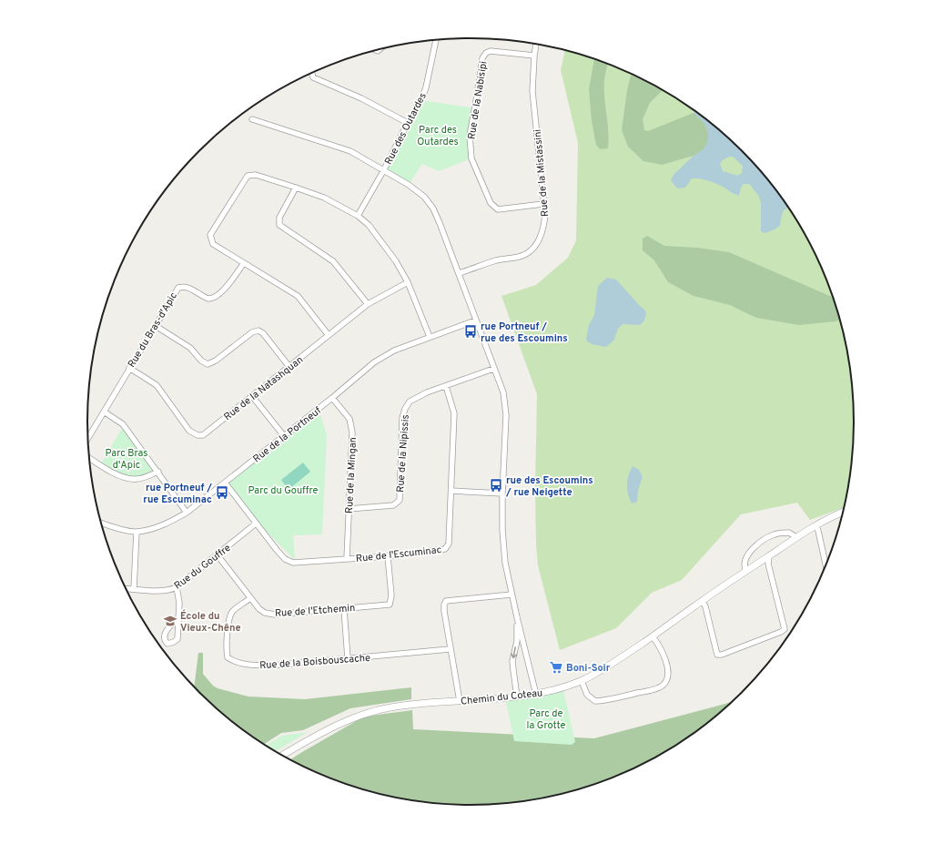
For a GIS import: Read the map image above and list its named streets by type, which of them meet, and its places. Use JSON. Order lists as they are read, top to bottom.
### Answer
{
  "streets": {
    "street": [
      "Rue de la Nabisipi",
      "Rue des Outardes",
      "Rue de la Mistassini",
      "Rue du Bras-d'Apic",
      "Rue de la Natashquan",
      "Rue de la Portneuf",
      "Rue de la Nipissis",
      "Rue de la Mingan",
      "Rue de l'Escuminac",
      "Rue du Gouffre",
      "Rue de l'Etchemin",
      "Rue de la Boisbouscache",
      "Chemin du Coteau"
    ]
  },
  "crossings": [
    ["Rue de la Nabisipi", "Rue de la Mistassini"],
    ["Rue du Bras-d'Apic", "Rue de la Natashquan"],
    ["Rue de la Portneuf", "Rue de la Mingan"],
    ["Rue de la Portneuf", "Rue de l'Escuminac"],
    ["Rue de la Nipissis", "Rue de la Mingan"],
    ["Rue de la Nipissis", "Rue de l'Escuminac"],
    ["Rue de la Mingan", "Rue de l'Escuminac"],
    ["Rue de l'Escuminac", "Rue du Gouffre"],
    ["Rue de l'Escuminac", "Rue de l'Etchemin"],
    ["Rue du Gouffre", "Rue de l'Etchemin"],
    ["Rue de l'Etchemin", "Rue de la Boisbouscache"]
  ],
  "parks": [
    "Parc des Outardes",
    "Parc Bras d'Apic",
    "Parc du Gouffre",
    "Parc de la Grotte"
  ],
  "places": {
    "bus stop": ["rue Portneuf / rue des Escoumins", "rue des Escoumins / rue Neigette", "rue Portneuf / rue Escuminac"],
    "school or university": ["École du Vieux-Chêne"],
    "supermarket": ["Boni-Soir"]
  }
}
